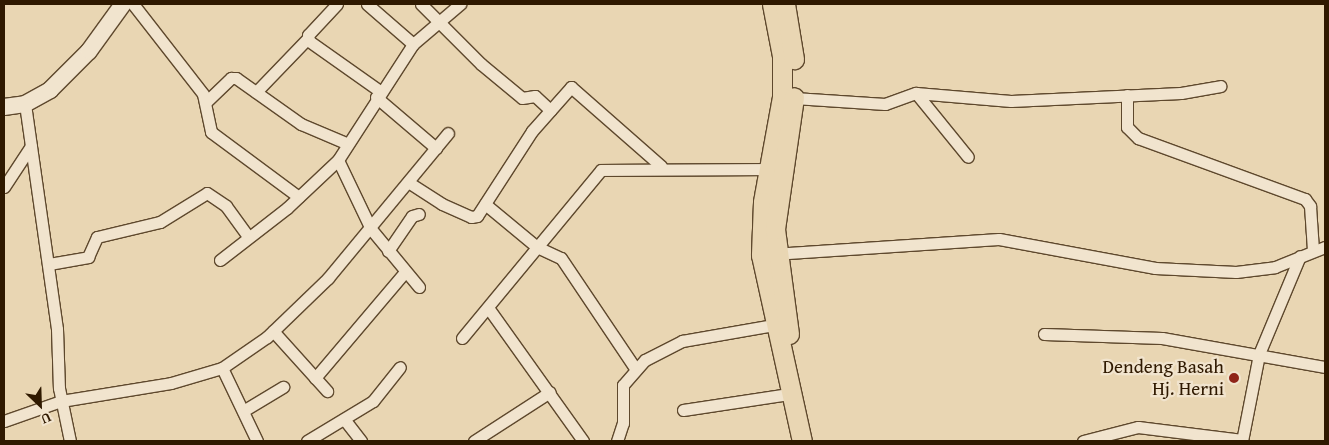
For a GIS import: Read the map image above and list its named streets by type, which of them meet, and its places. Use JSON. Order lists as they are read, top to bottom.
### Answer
{
  "places": ["Dendeng Basah Hj. Herni"],
  "north": "bottom right"
}
